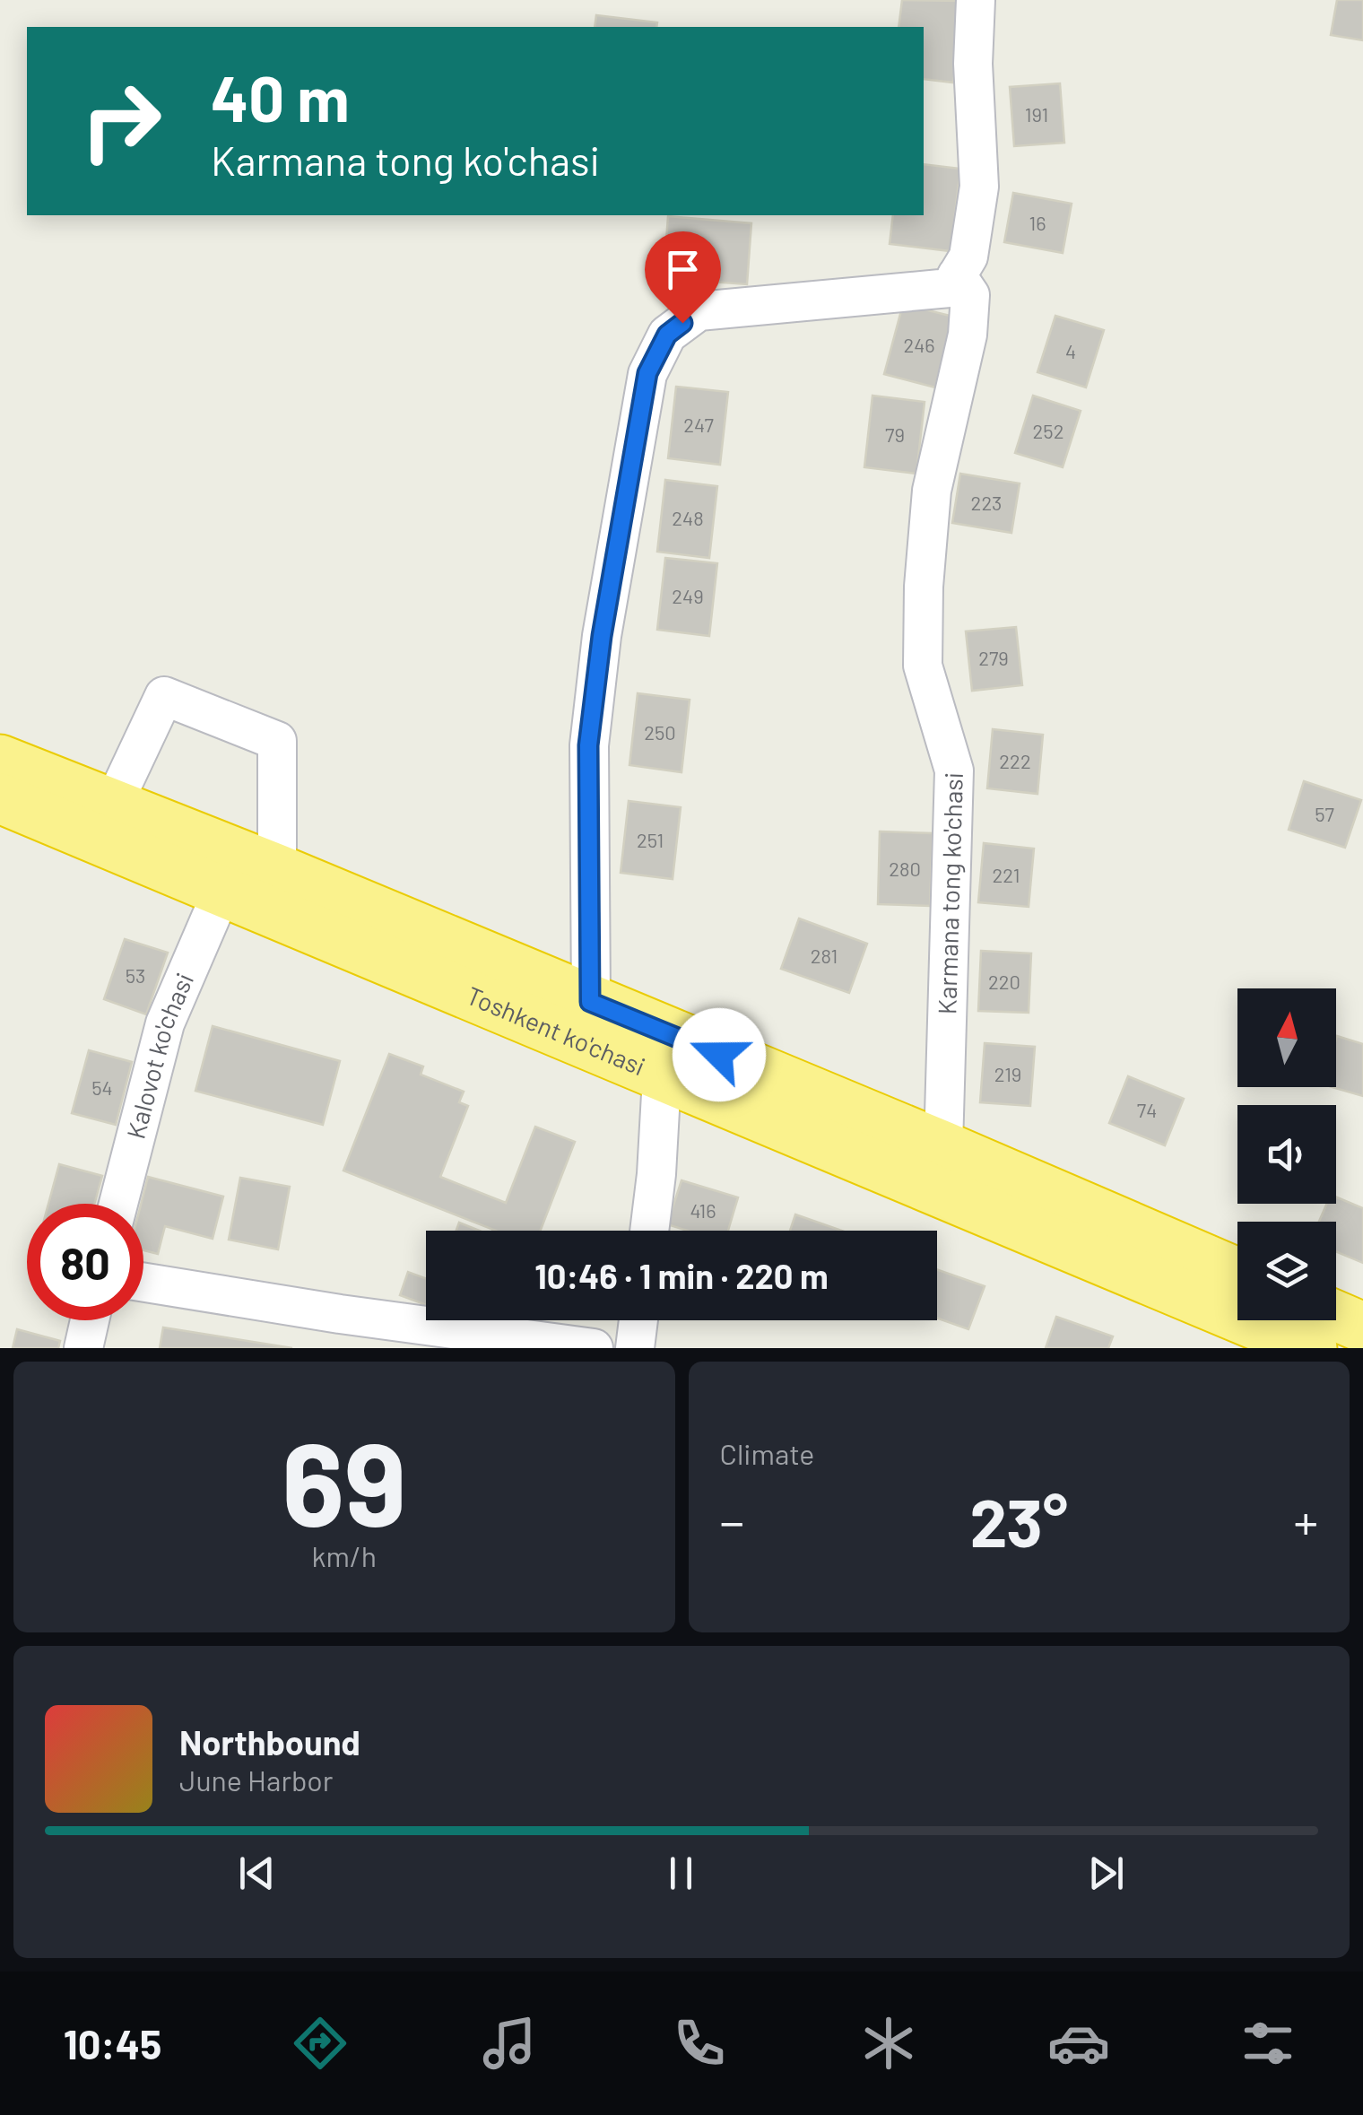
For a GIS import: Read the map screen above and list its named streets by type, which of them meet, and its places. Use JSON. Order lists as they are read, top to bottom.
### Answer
{
  "streets": {
    "highway": ["Toshkent ko'chasi"],
    "street": ["Karmana tong ko'chasi", "Kalovot ko'chasi"]
  },
  "crossings": [
    ["Karmana tong ko'chasi", "Toshkent ko'chasi"],
    ["Toshkent ko'chasi", "Kalovot ko'chasi"]
  ],
  "house_numbers": [
    "191",
    "16",
    "246",
    "4",
    "247",
    "252",
    "79",
    "223",
    "248",
    "249",
    "279",
    "250",
    "222",
    "57",
    "251",
    "280",
    "221",
    "281",
    "53",
    "220",
    "219",
    "54",
    "74",
    "416"
  ],
  "north": "top",
  "page": {
    "turn": ["40 m", "Karmana tong ko'chasi"],
    "limit": "80",
    "trip": "10:46 · 1 min · 220 m",
    "tile": [
      ["69", "km/h"],
      "Climate"
    ],
    "heat": ["−", "23°", "+"],
    "song": ["Northbound", "June Harbor"],
    "tabs": "10:45"
  }
}
